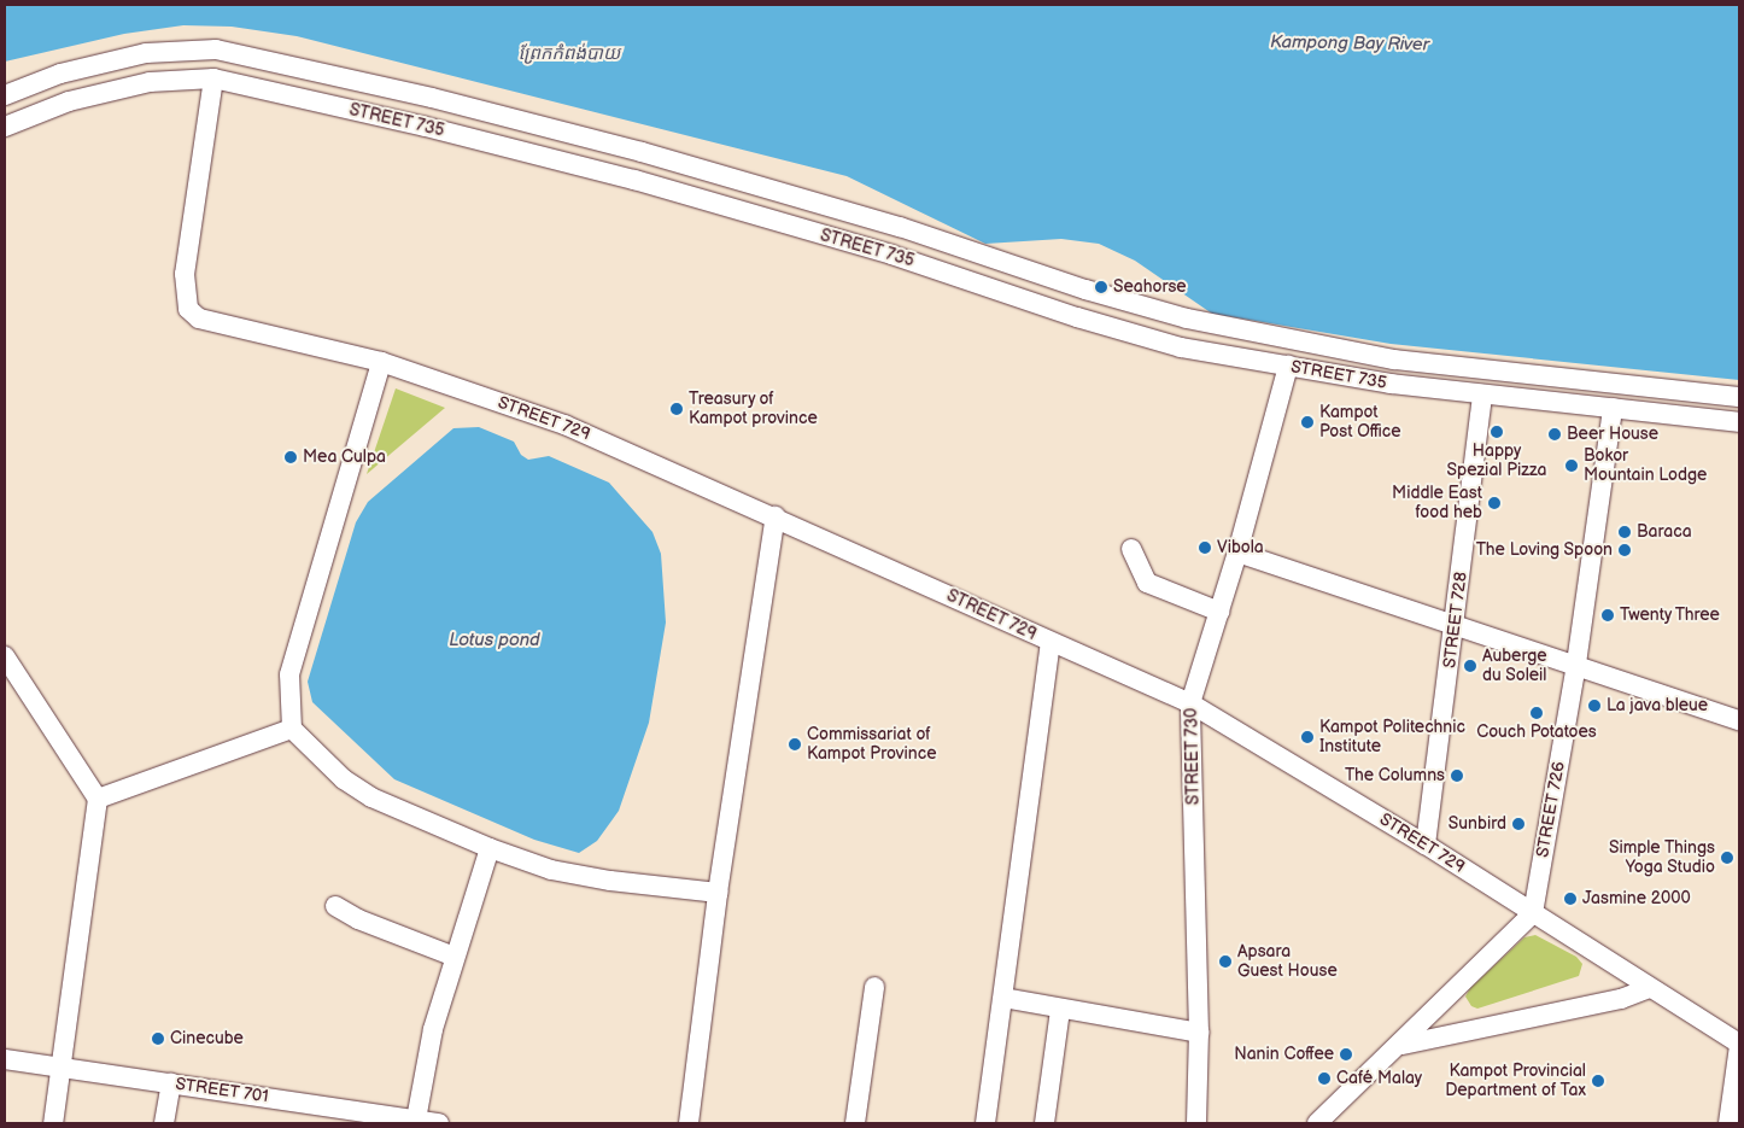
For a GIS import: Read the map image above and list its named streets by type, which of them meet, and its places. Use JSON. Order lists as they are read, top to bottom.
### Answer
{
  "streets": {
    "street": [
      "STREET 735",
      "STREET 729",
      "STREET 728",
      "STREET 730",
      "STREET 726",
      "STREET 701"
    ]
  },
  "crossings": [
    ["STREET 735", "STREET 729"],
    ["STREET 735", "STREET 728"],
    ["STREET 735", "STREET 730"],
    ["STREET 735", "STREET 726"],
    ["STREET 729", "STREET 728"],
    ["STREET 729", "STREET 730"],
    ["STREET 729", "STREET 726"]
  ],
  "water": ["Kampong Bay River", "ព្រែកកំពង់បាយ", "Lotus pond"],
  "places": [
    "Seahorse",
    "Treasury of Kampot province",
    "Kampot Post Office",
    "Happy Spezial Pizza",
    "Beer House",
    "Mea Culpa",
    "Bokor Mountain Lodge",
    "Middle East food heb",
    "Baraca",
    "Vibola",
    "The Loving Spoon",
    "Twenty Three",
    "Auberge du Soleil",
    "La java bleue",
    "Couch Potatoes",
    "Kampot Politechnic Institute",
    "Commissariat of Kampot Province",
    "The Columns",
    "Sunbird",
    "Simple Things Yoga Studio",
    "Jasmine 2000",
    "Apsara Guest House",
    "Cinecube",
    "Nanin Coffee",
    "Café Malay",
    "Kampot Provincial Department of Tax"
  ]
}
